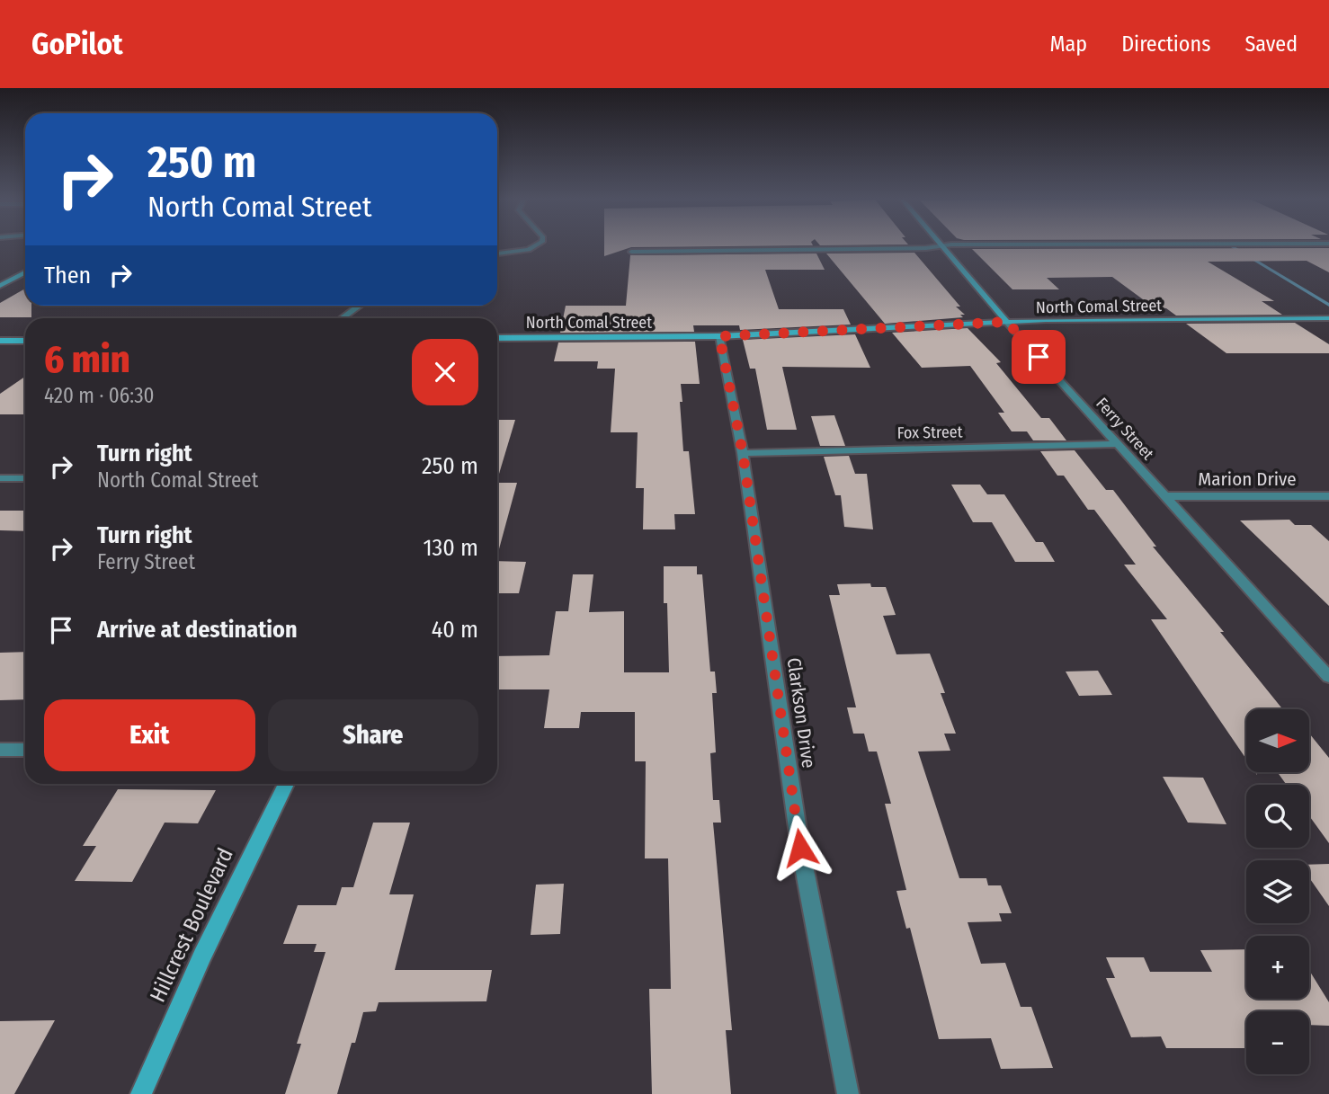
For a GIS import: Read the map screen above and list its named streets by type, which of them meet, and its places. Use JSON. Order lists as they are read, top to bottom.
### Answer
{
  "streets": {
    "street": [
      "North Comal Street",
      "Ferry Street",
      "Fox Street",
      "Marion Drive",
      "Clarkson Drive",
      "Hillcrest Boulevard"
    ]
  },
  "crossings": [
    ["North Comal Street", "Ferry Street"],
    ["North Comal Street", "Clarkson Drive"],
    ["Ferry Street", "Fox Street"],
    ["Ferry Street", "Marion Drive"],
    ["Fox Street", "Clarkson Drive"]
  ],
  "north": "right",
  "page": {
    "header": "GoPilot",
    "nav": ["Map", "Directions", "Saved"],
    "turn": ["250 m", "North Comal Street"],
    "then": "Then",
    "heading": ["6 min", "420 m · 06:30"],
    "list": [
      {
        "name": "Turn right",
        "note": "North Comal Street",
        "value": "250 m"
      },
      {
        "name": "Turn right",
        "note": "Ferry Street",
        "value": "130 m"
      },
      {
        "name": "Arrive at destination",
        "value": "40 m"
      }
    ],
    "buttons": ["Exit", "Share"],
    "map_buttons": ["+", "−"]
  }
}
